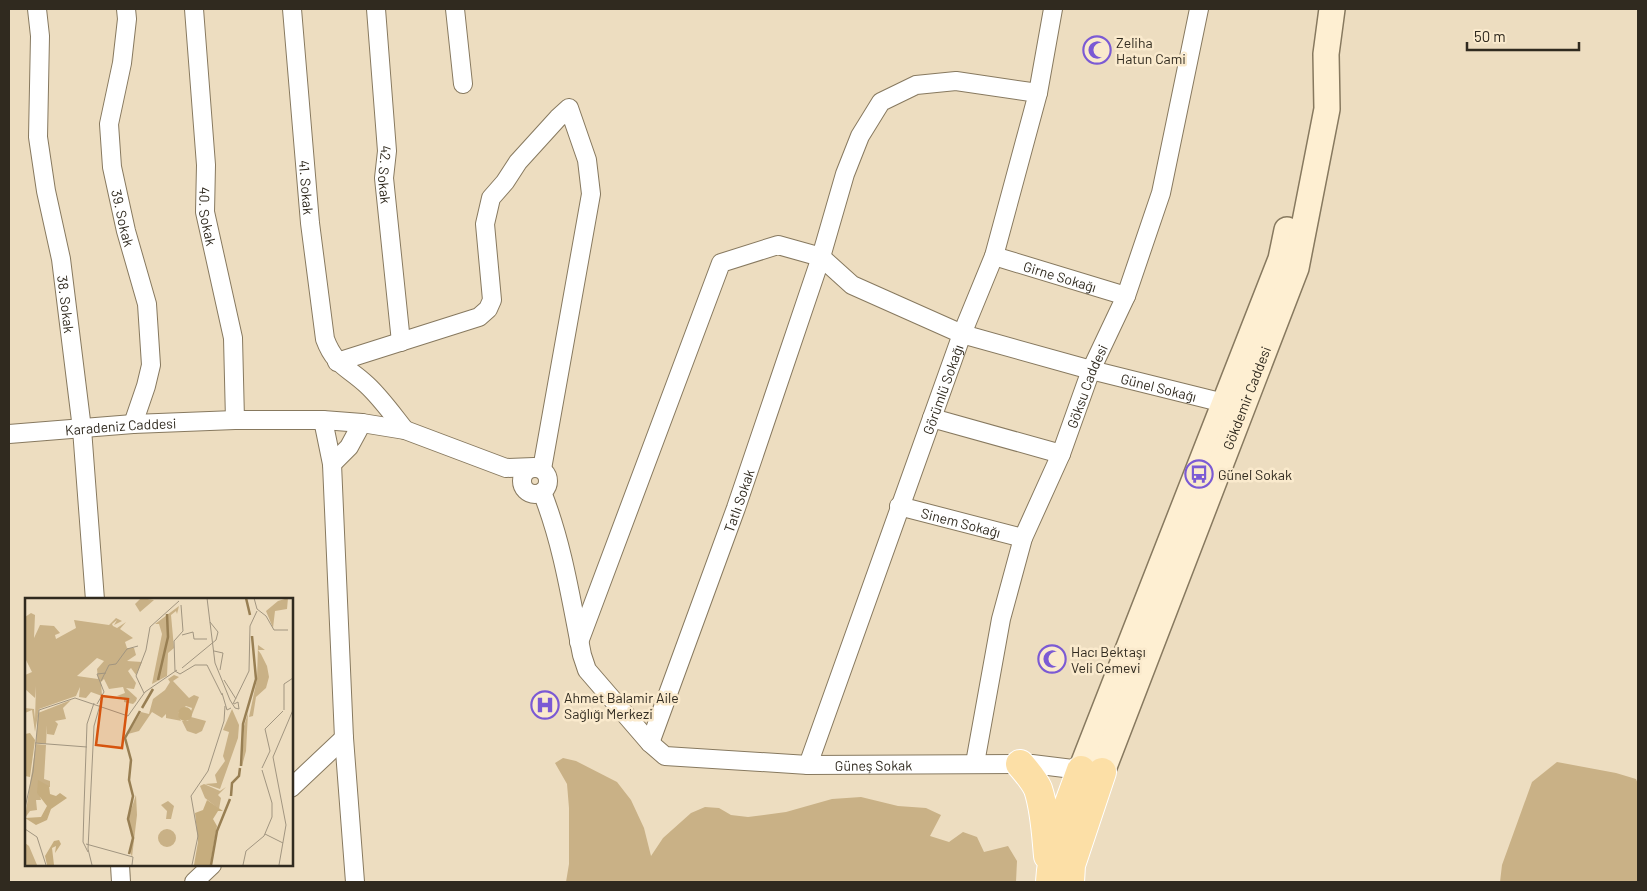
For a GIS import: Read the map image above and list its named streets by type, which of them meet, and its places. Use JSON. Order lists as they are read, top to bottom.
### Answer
{
  "streets": {
    "main road": ["Gökdemir Caddesi"],
    "street": [
      "42. Sokak",
      "41. Sokak",
      "40. Sokak",
      "39. Sokak",
      "Girne Sokağı",
      "38. Sokak",
      "Göksu Caddesi",
      "Günel Sokağı",
      "Görümlü Sokağı",
      "Karadeniz Caddesi",
      "Tatlı Sokak",
      "Sinem Sokağı",
      "Güneş Sokak"
    ]
  },
  "crossings": [
    ["40. Sokak", "Karadeniz Caddesi"],
    ["39. Sokak", "Karadeniz Caddesi"],
    ["Girne Sokağı", "Göksu Caddesi"],
    ["Girne Sokağı", "Görümlü Sokağı"],
    ["38. Sokak", "Karadeniz Caddesi"],
    ["Göksu Caddesi", "Günel Sokağı"],
    ["Göksu Caddesi", "Sinem Sokağı"],
    ["Göksu Caddesi", "Güneş Sokak"],
    ["Günel Sokağı", "Görümlü Sokağı"],
    ["Günel Sokağı", "Gökdemir Caddesi"],
    ["Günel Sokağı", "Tatlı Sokak"],
    ["Görümlü Sokağı", "Tatlı Sokak"],
    ["Görümlü Sokağı", "Sinem Sokağı"],
    ["Görümlü Sokağı", "Güneş Sokak"],
    ["Gökdemir Caddesi", "Güneş Sokak"],
    ["Tatlı Sokak", "Güneş Sokak"]
  ],
  "places": {
    "mosque": ["Zeliha Hatun Cami", "Hacı Bektaşı Veli Cemevi"],
    "bus stop": ["Günel Sokak"],
    "hospital": ["Ahmet Balamir Aile Sağlığı Merkezi"]
  },
  "scale_bar": "50 m"
}
